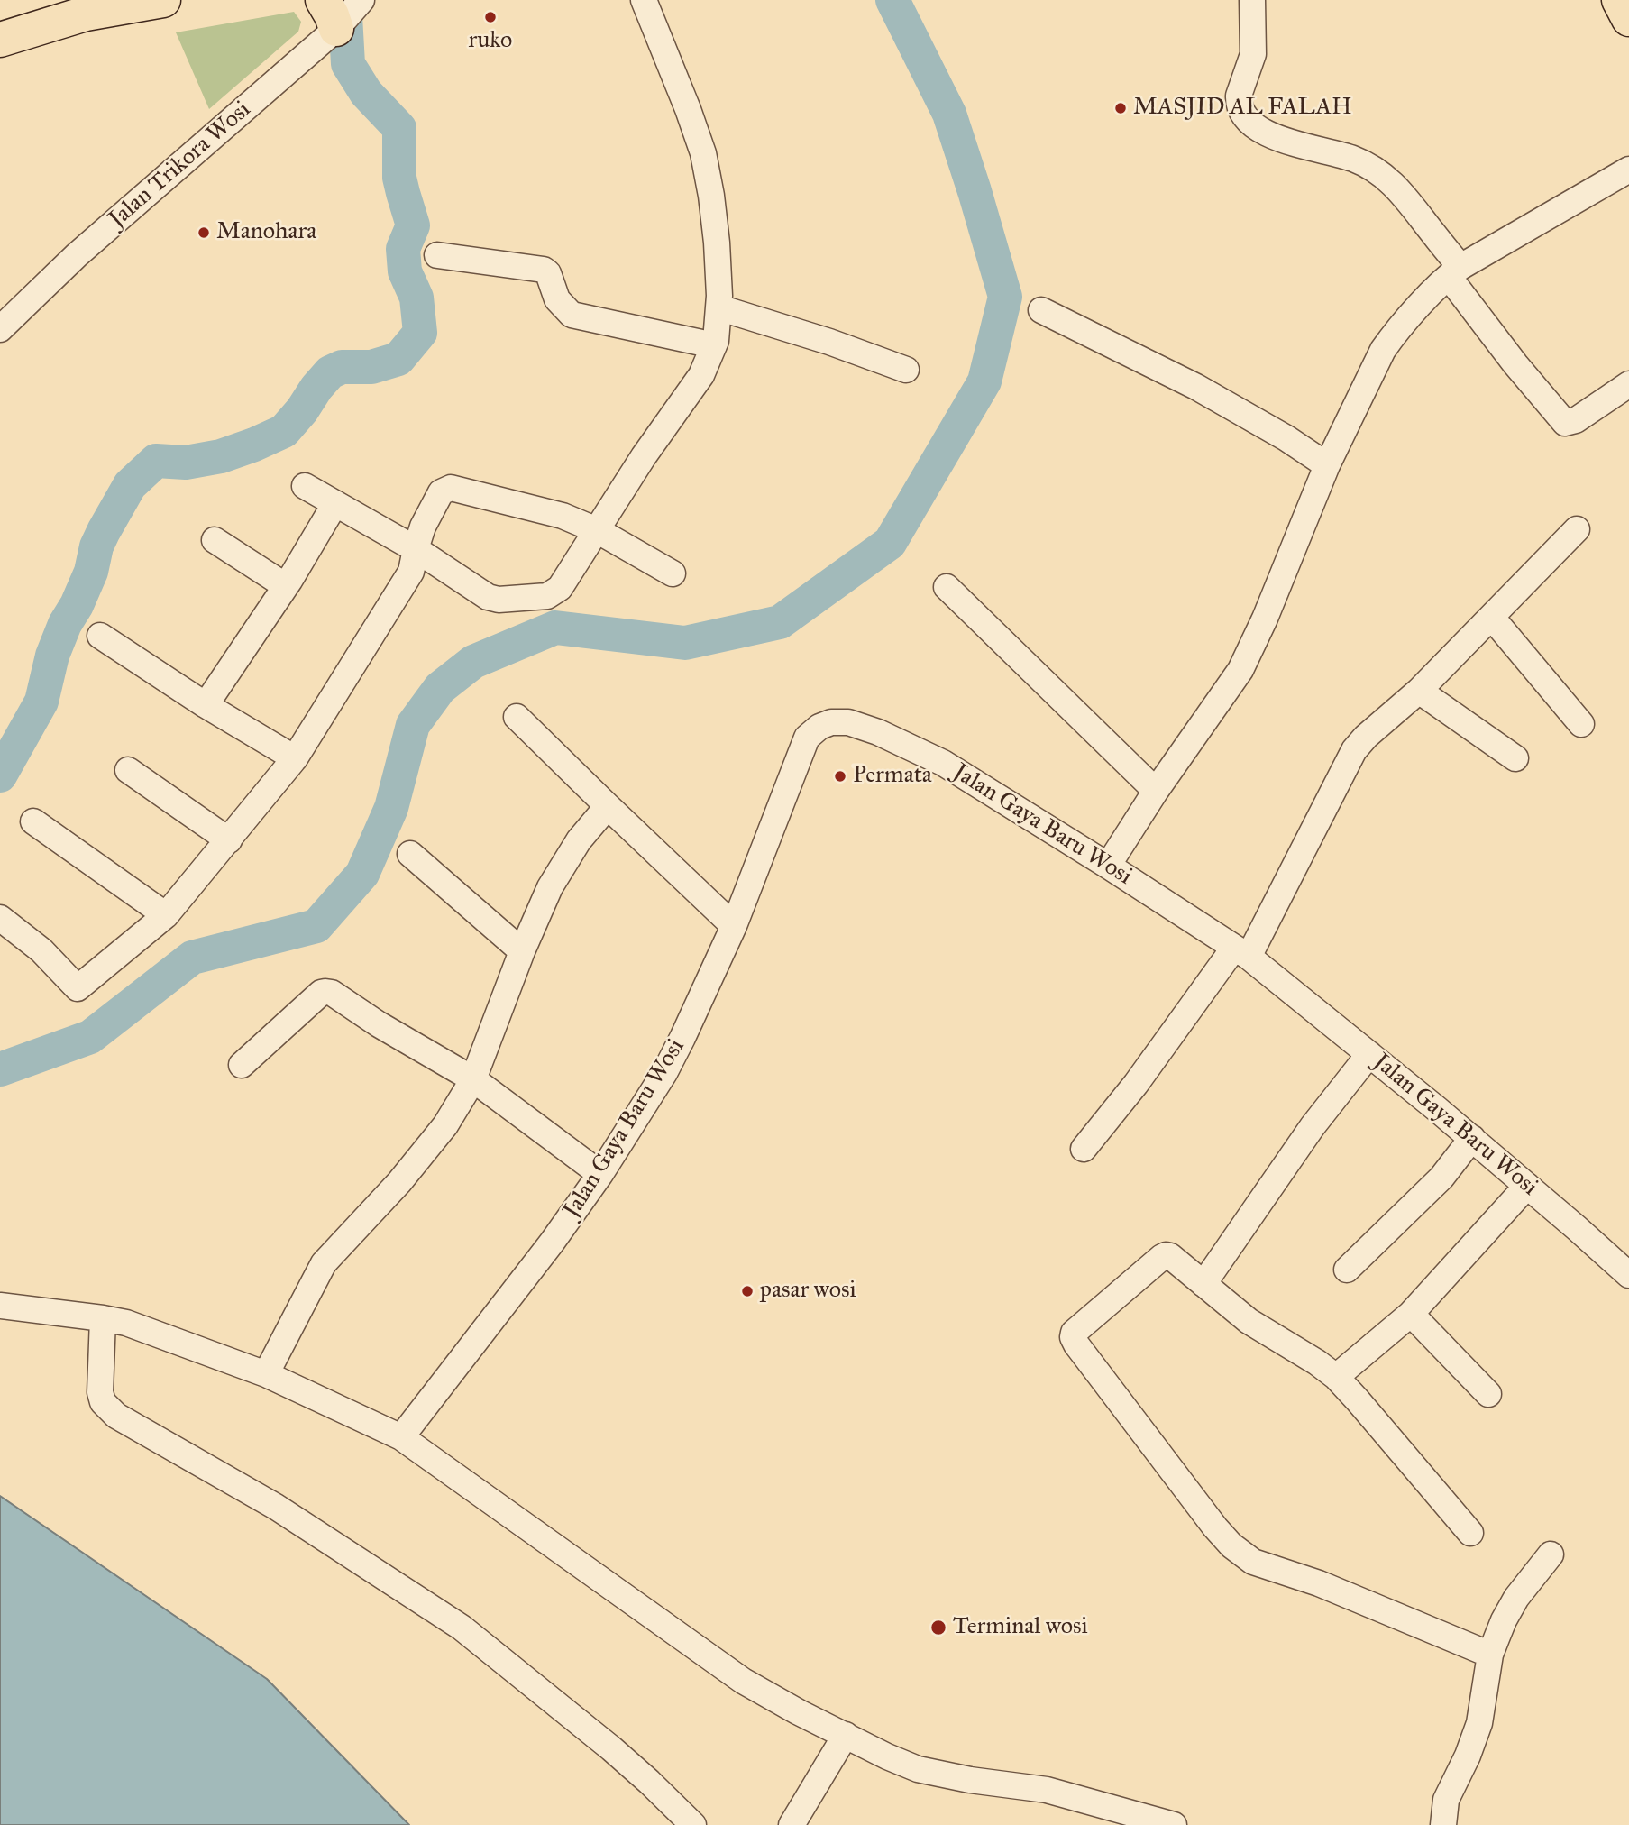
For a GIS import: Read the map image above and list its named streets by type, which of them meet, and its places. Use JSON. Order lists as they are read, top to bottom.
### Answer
{
  "streets": {
    "street": ["Jalan Trikora Wosi", "Jalan Gaya Baru Wosi"]
  },
  "places": [
    "ruko",
    "MASJID AL FALAH",
    "Manohara",
    "Permata",
    "pasar wosi",
    "Terminal wosi"
  ]
}
